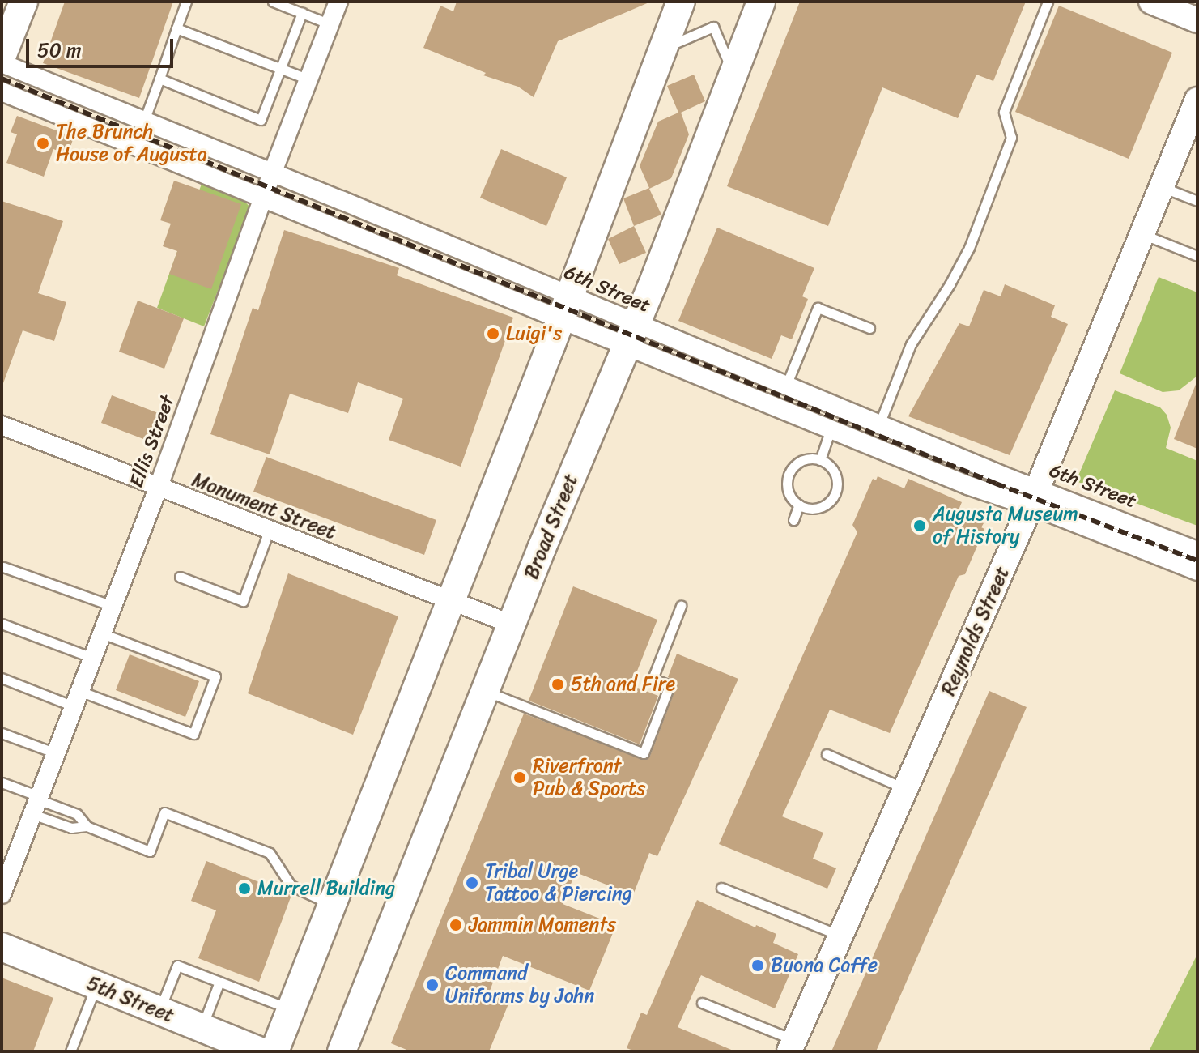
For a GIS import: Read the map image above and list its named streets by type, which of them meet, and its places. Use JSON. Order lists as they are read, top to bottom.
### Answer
{
  "streets": {
    "main road": ["Broad Street", "Reynolds Street", "5th Street"],
    "street": ["6th Street", "Ellis Street", "Monument Street"]
  },
  "crossings": [
    ["6th Street", "Ellis Street"],
    ["6th Street", "Broad Street"],
    ["6th Street", "Reynolds Street"],
    ["Ellis Street", "Monument Street"],
    ["Monument Street", "Broad Street"]
  ],
  "places": [
    "The Brunch House of Augusta",
    "Luigi's",
    "Augusta Museum of History",
    "5th and Fire",
    "Riverfront Pub & Sports",
    "Tribal Urge Tattoo & Piercing",
    "Murrell Building",
    "Jammin Moments",
    "Buona Caffe",
    "Command Uniforms by John"
  ],
  "scale_bar": "50 m"
}
